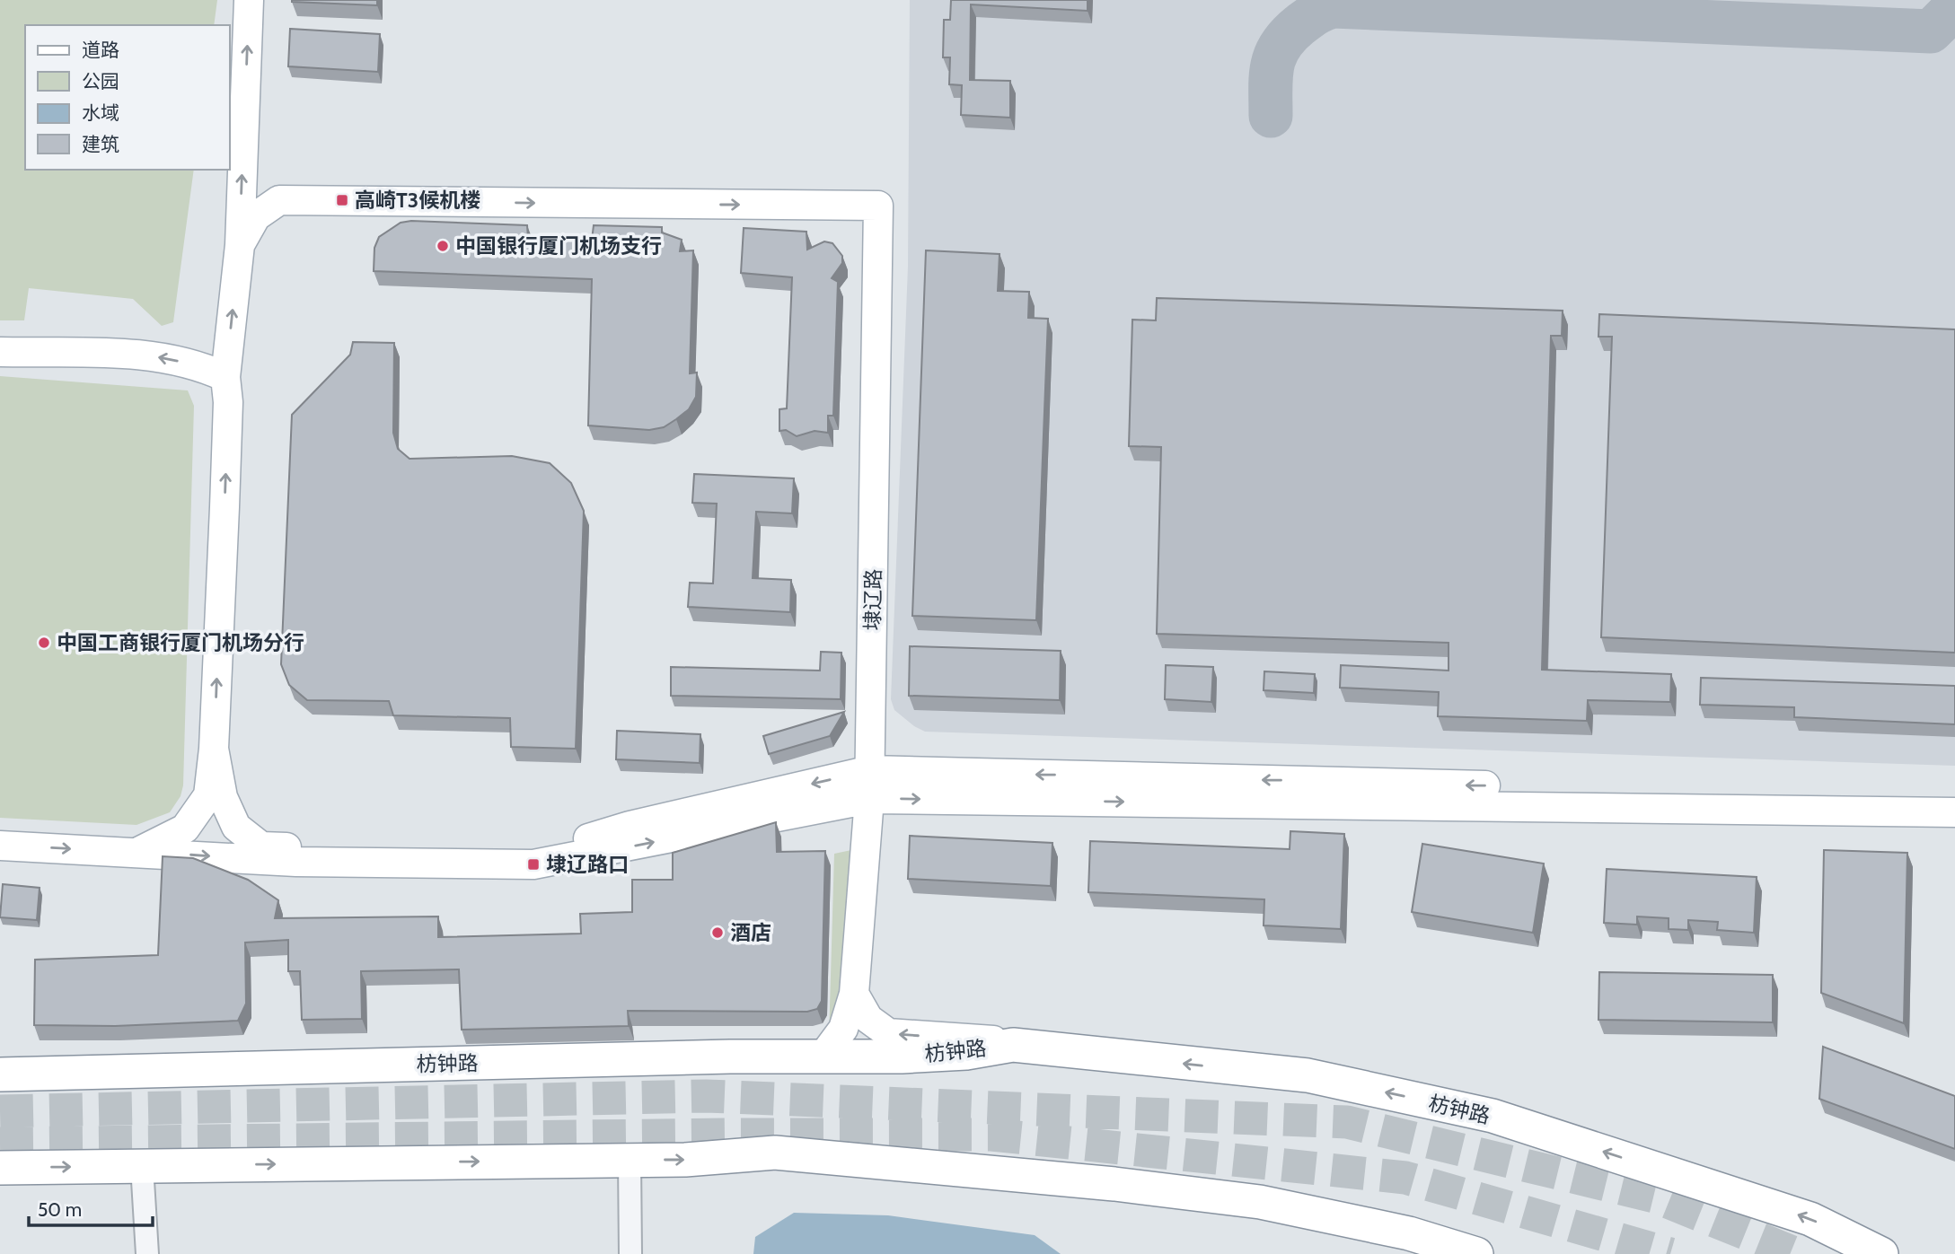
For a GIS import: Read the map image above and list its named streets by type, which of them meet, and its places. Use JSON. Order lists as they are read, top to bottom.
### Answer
{
  "streets": {
    "highway": ["枋钟路"],
    "main road": ["埭辽路"]
  },
  "crossings": [
    ["埭辽路", "枋钟路"]
  ],
  "places": {
    "transit": ["高崎T3候机楼", "埭辽路口"],
    "other": ["中国银行厦门机场支行", "中国工商银行厦门机场分行", "酒店"]
  },
  "legend": [
    "道路",
    "公园",
    "水域",
    "建筑"
  ],
  "scale_bar": "50 m"
}
